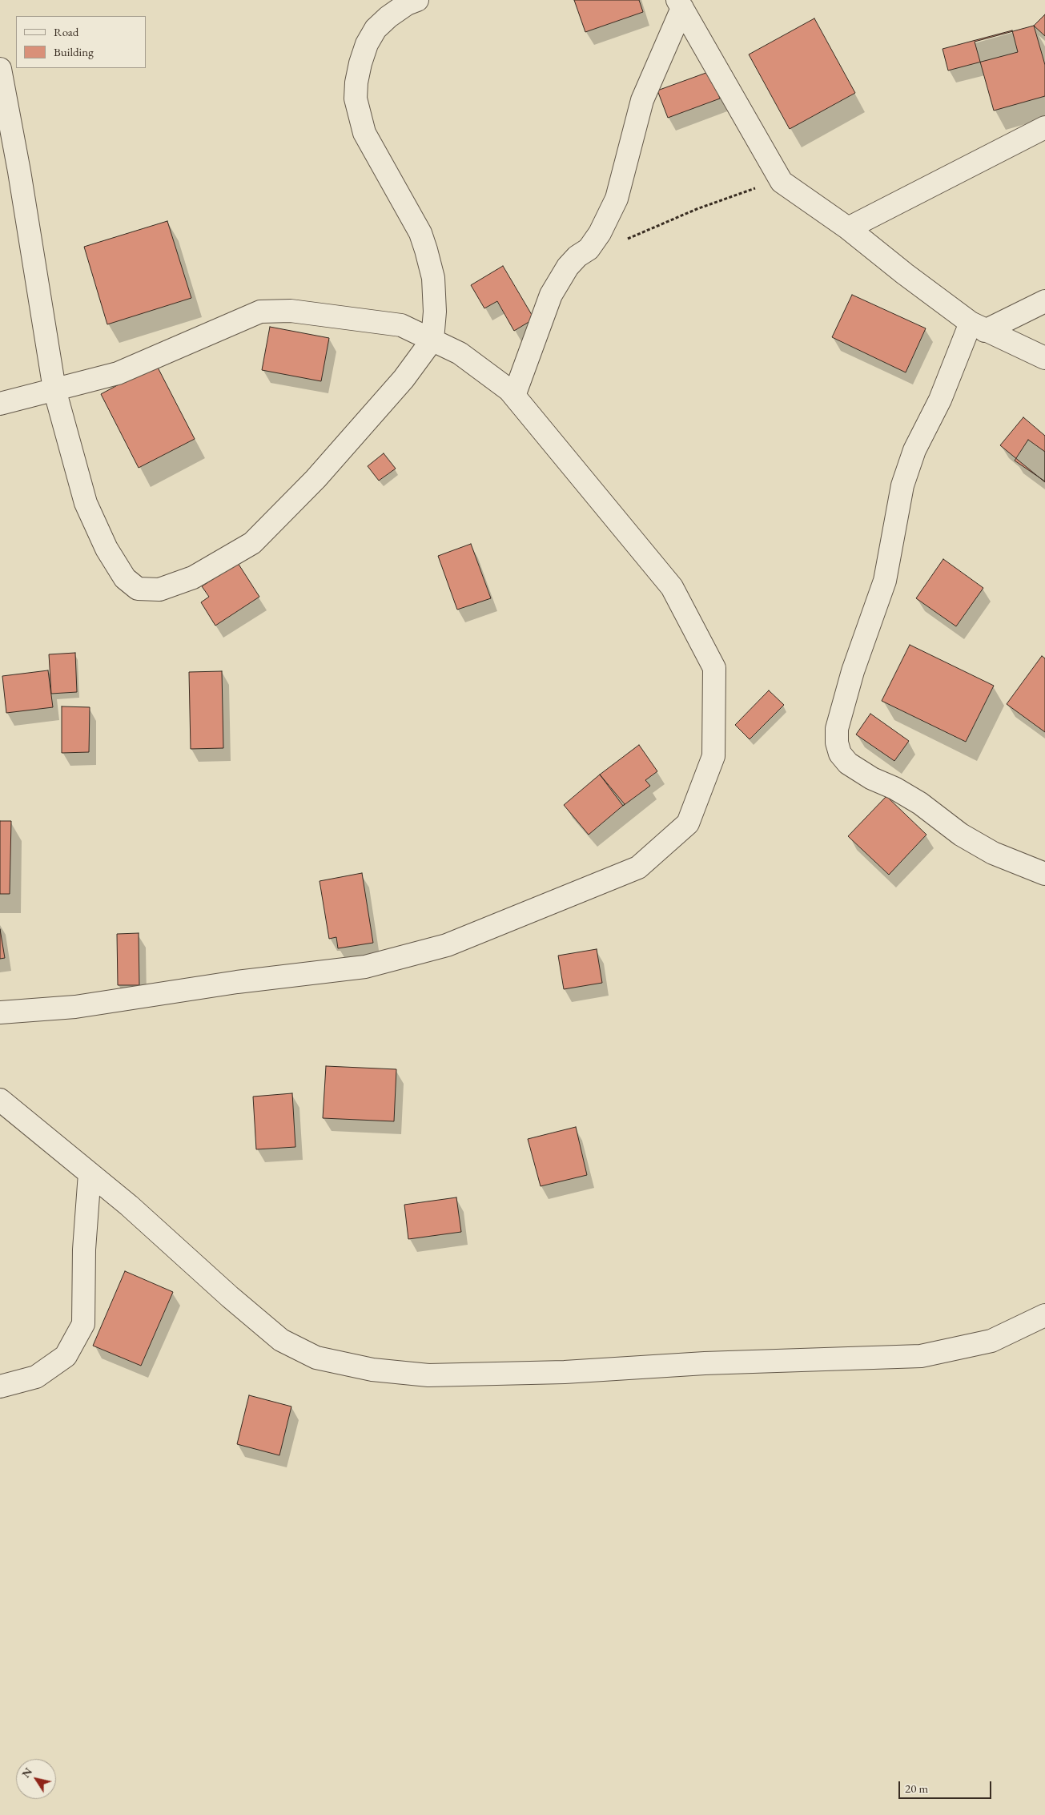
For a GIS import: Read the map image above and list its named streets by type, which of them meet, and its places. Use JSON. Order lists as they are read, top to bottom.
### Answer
{
  "legend": ["Road", "Building"],
  "scale_bar": "20 m",
  "north": "top left"
}
